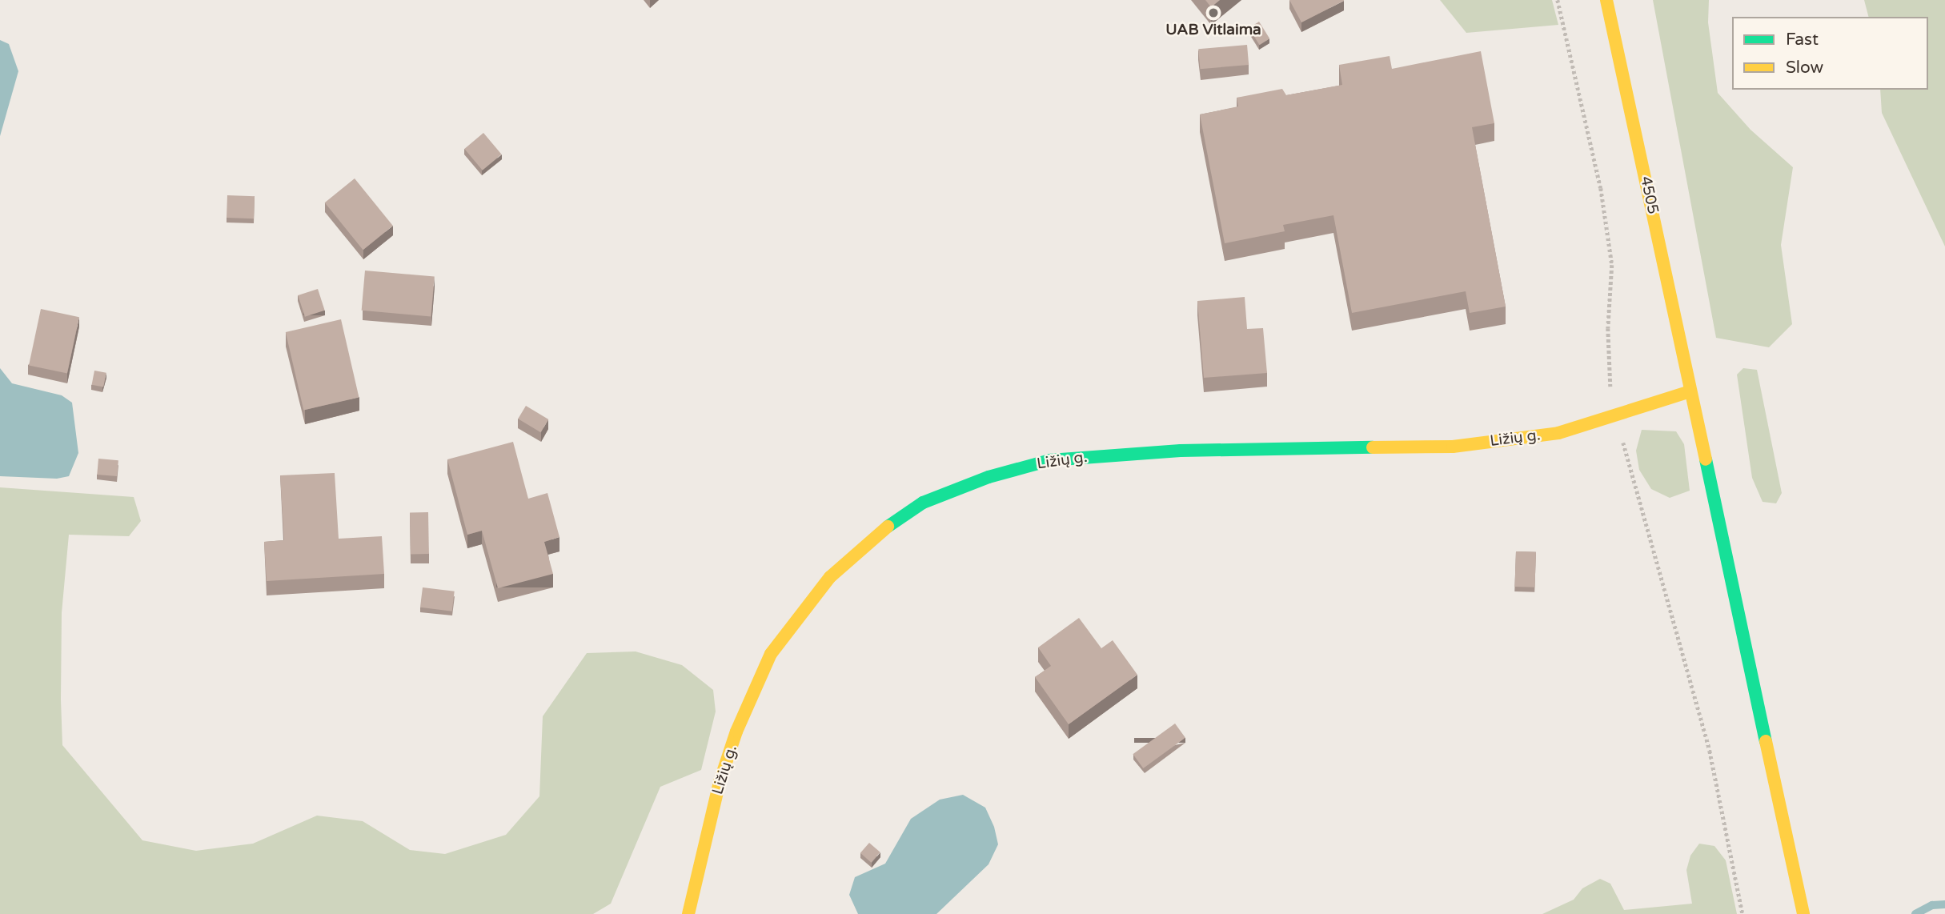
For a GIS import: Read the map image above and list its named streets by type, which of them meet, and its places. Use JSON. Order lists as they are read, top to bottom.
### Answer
{
  "streets": {
    "street": ["4505", "Ližių g."]
  },
  "crossings": [
    ["4505", "Ližių g."]
  ],
  "places": ["UAB Vitlaima"],
  "legend": ["Fast", "Slow"]
}
